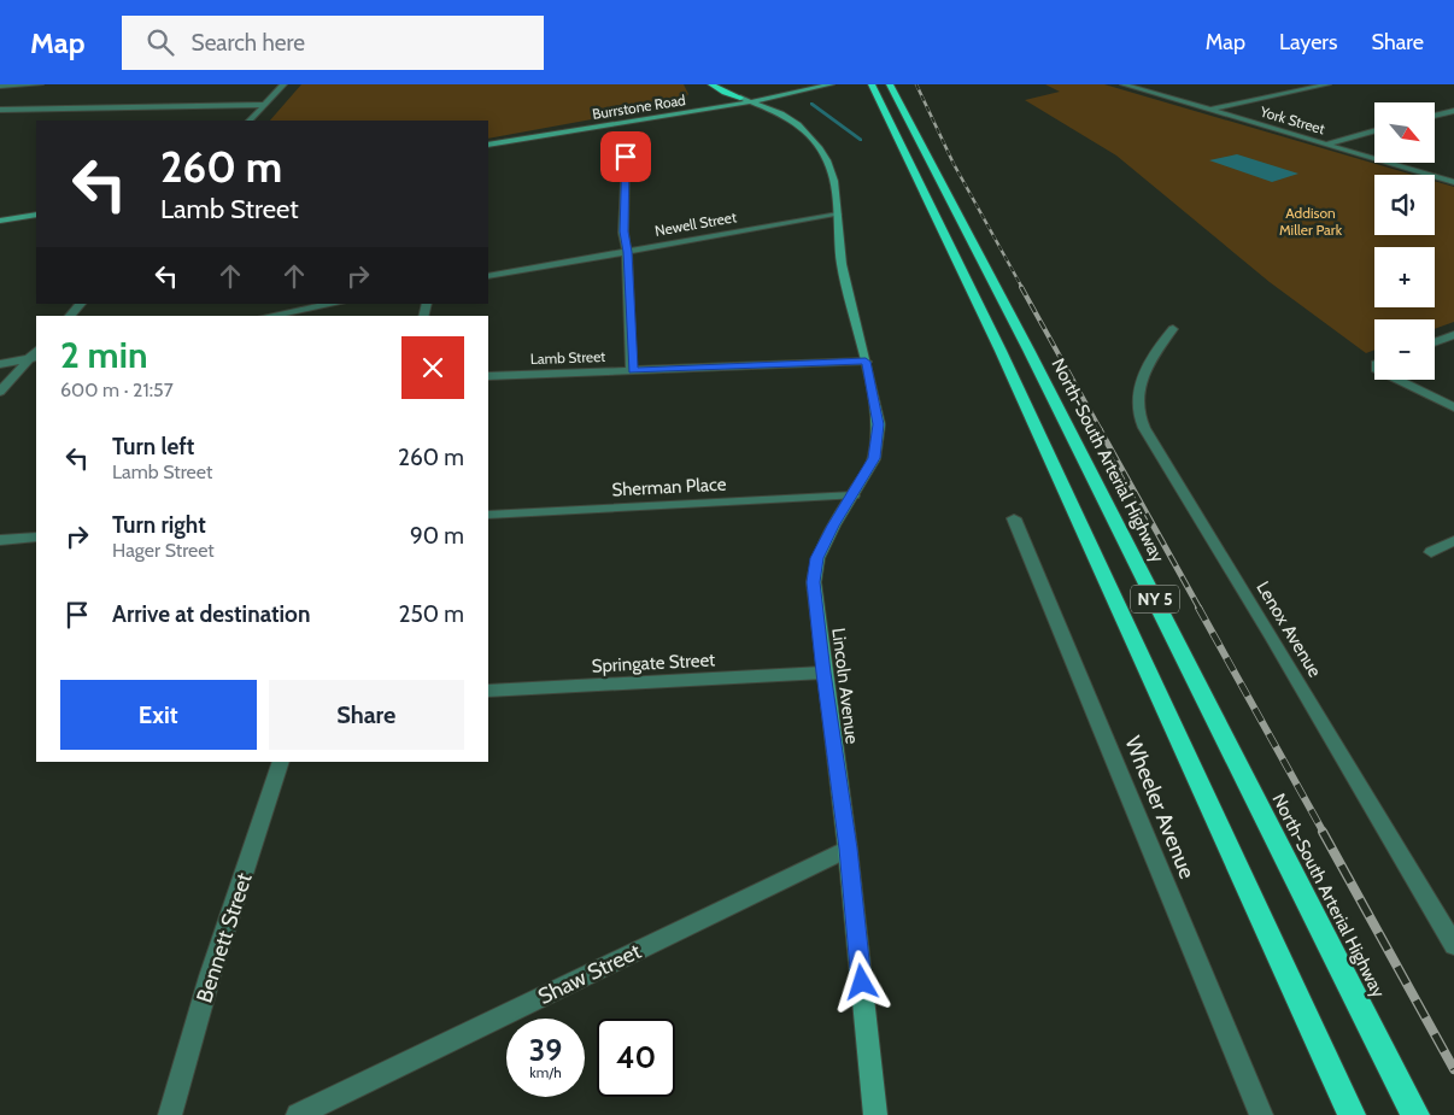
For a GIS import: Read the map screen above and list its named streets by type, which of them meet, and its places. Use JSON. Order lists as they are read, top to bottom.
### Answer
{
  "streets": {
    "highway": ["North-South Arterial Highway", "NY 5"],
    "street": [
      "Burrstone Road",
      "York Street",
      "Newell Street",
      "Lamb Street",
      "Sherman Place",
      "Lenox Avenue",
      "Springate Street",
      "Lincoln Avenue",
      "Wheeler Avenue",
      "Bennett Street",
      "Shaw Street"
    ]
  },
  "crossings": [
    ["Burrstone Road", "Lincoln Avenue"],
    ["Newell Street", "Lincoln Avenue"],
    ["Lamb Street", "Lincoln Avenue"],
    ["Sherman Place", "Lincoln Avenue"],
    ["Springate Street", "Lincoln Avenue"],
    ["Lincoln Avenue", "Shaw Street"]
  ],
  "parks": ["Addison Miller Park"],
  "north": "bottom right",
  "page": {
    "header": "Map",
    "search": "Search here",
    "nav": ["Map", "Layers", "Share"],
    "map_buttons": ["+", "−"],
    "turn": ["260 m", "Lamb Street"],
    "heading": ["2 min", "600 m · 21:57"],
    "list": [
      {
        "name": "Turn left",
        "note": "Lamb Street",
        "value": "260 m"
      },
      {
        "name": "Turn right",
        "note": "Hager Street",
        "value": "90 m"
      },
      {
        "name": "Arrive at destination",
        "value": "250 m"
      }
    ],
    "buttons": ["Exit", "Share"],
    "speed": "39 km/h",
    "limit": "40"
  }
}
